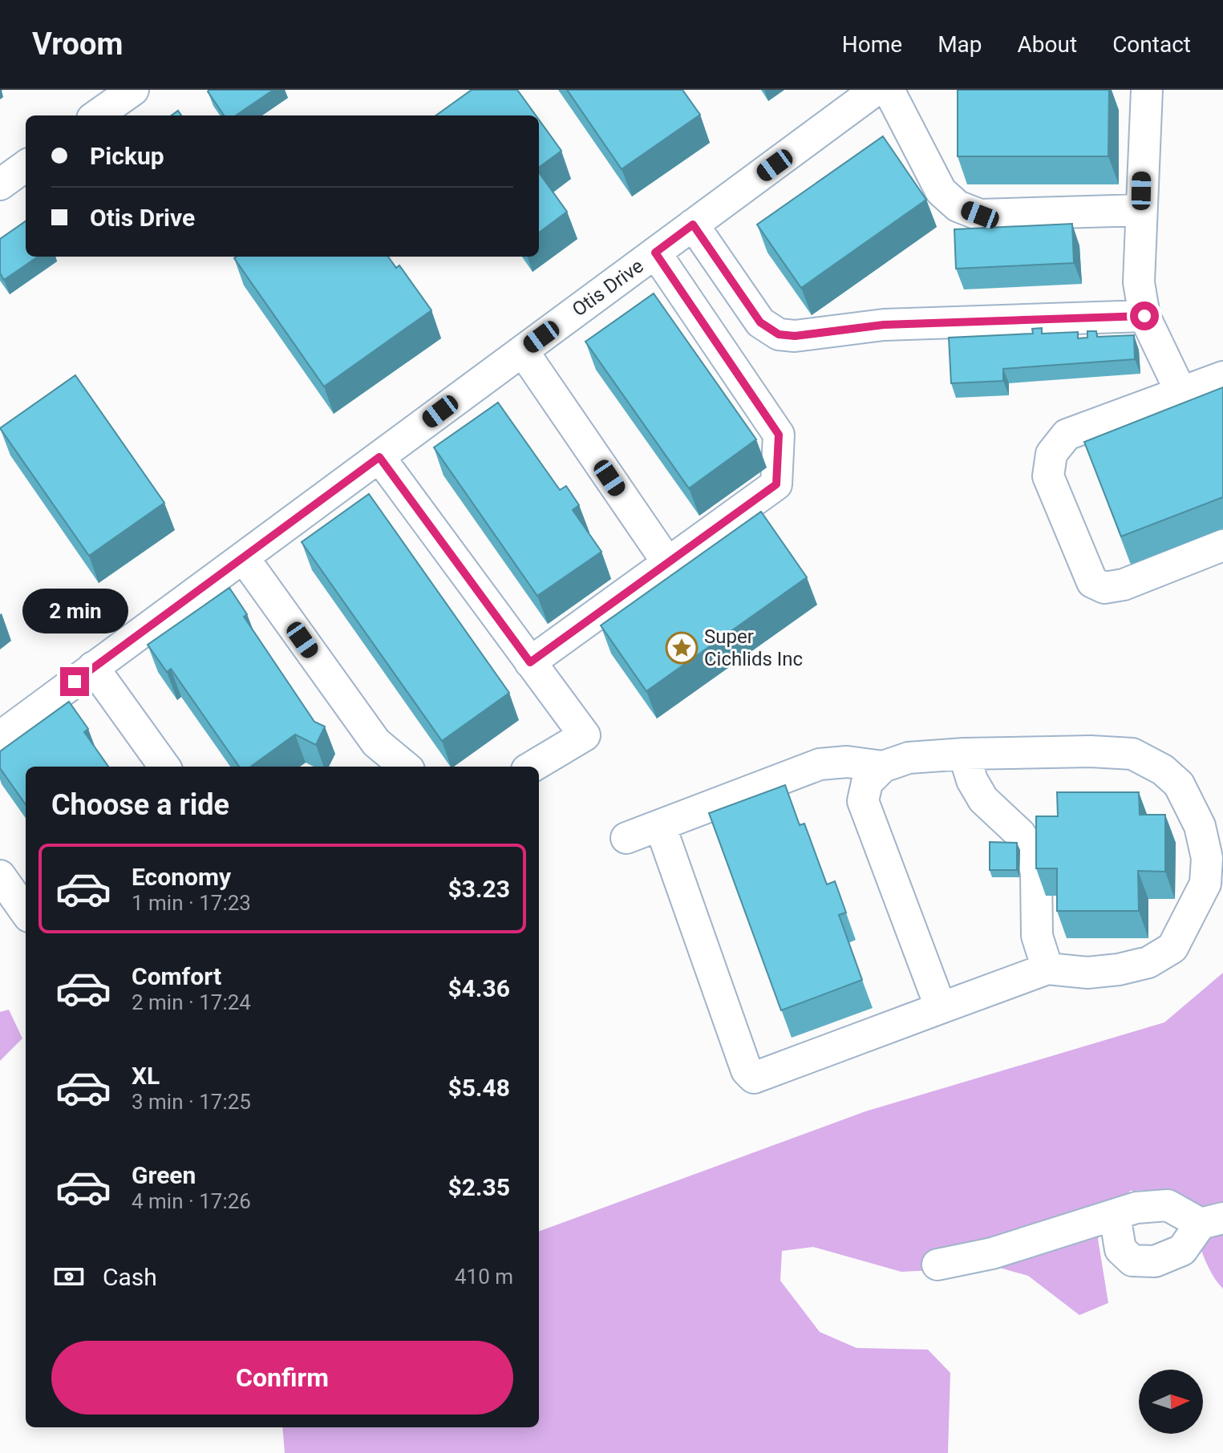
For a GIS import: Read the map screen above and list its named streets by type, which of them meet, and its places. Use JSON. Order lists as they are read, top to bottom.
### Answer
{
  "streets": {
    "street": ["Otis Drive"]
  },
  "places": {
    "place": ["Super Cichlids Inc"]
  },
  "north": "right",
  "page": {
    "header": "Vroom",
    "nav": [
      "Home",
      "Map",
      "About",
      "Contact"
    ],
    "banner": ["Pickup", "Otis Drive"],
    "bubble": "2 min",
    "heading": "Choose a ride",
    "list": [
      {
        "name": "Economy",
        "note": "1 min · 17:23",
        "value": "$3.23"
      },
      {
        "name": "Comfort",
        "note": "2 min · 17:24",
        "value": "$4.36"
      },
      {
        "name": "XL",
        "note": "3 min · 17:25",
        "value": "$5.48"
      },
      {
        "name": "Green",
        "note": "4 min · 17:26",
        "value": "$2.35"
      }
    ],
    "pay": ["Cash", "410 m"],
    "buttons": "Confirm"
  }
}
